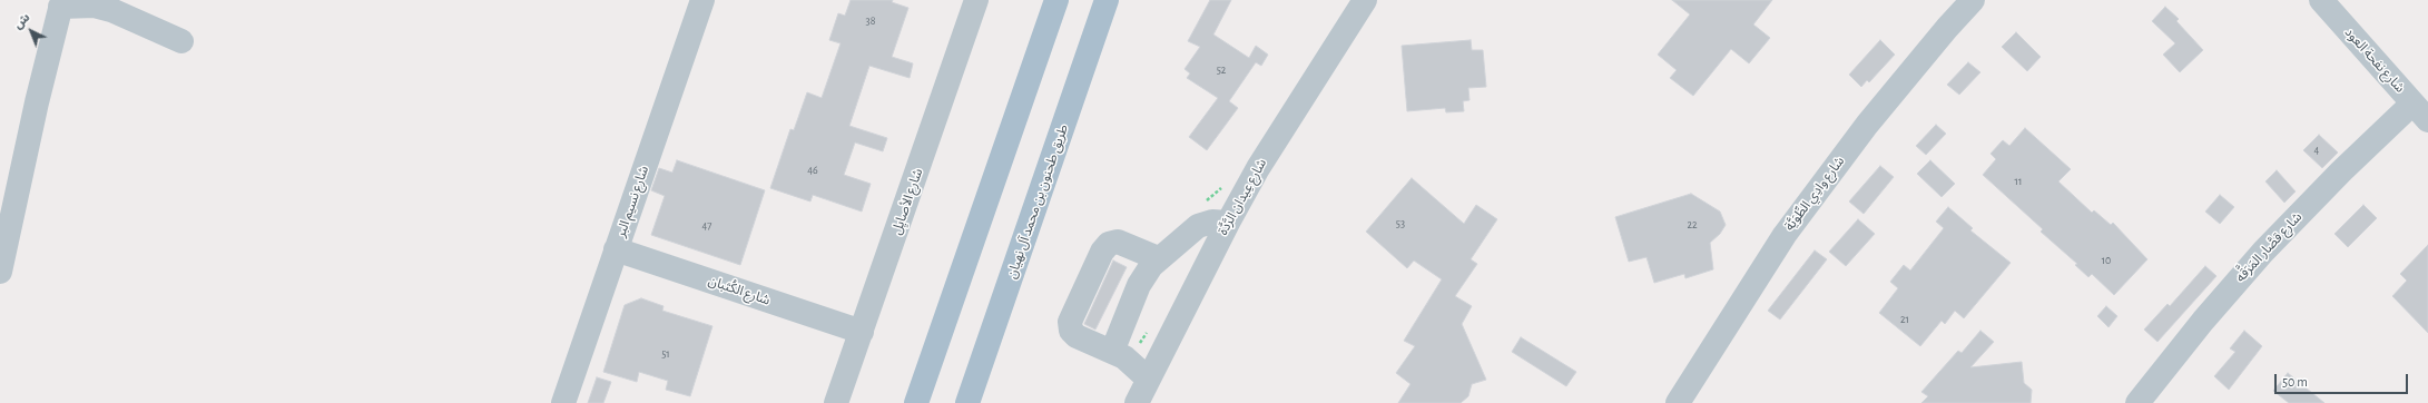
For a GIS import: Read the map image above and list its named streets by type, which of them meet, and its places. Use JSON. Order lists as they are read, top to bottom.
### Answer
{
  "streets": {
    "main road": ["طريق طحنون بن محمد آل نهيان"],
    "street": [
      "شارع نفحة العود",
      "شارع وادِي الطِّوَيَّة",
      "شارع عِيدان الرَّدَّة",
      "شارع نسيم البر",
      "شارع الأصايِل",
      "شارع قصَّار المَرَقَّه",
      "شارع الكُثبان"
    ]
  },
  "crossings": [
    ["شارع نفحة العود", "شارع قصَّار المَرَقَّه"],
    ["شارع نسيم البر", "شارع الكُثبان"],
    ["شارع الأصايِل", "شارع الكُثبان"]
  ],
  "house_numbers": [
    "38",
    "52",
    "4",
    "46",
    "11",
    "53",
    "22",
    "47",
    "10",
    "21",
    "51"
  ],
  "scale_bar": "50 m",
  "north": "top left"
}
